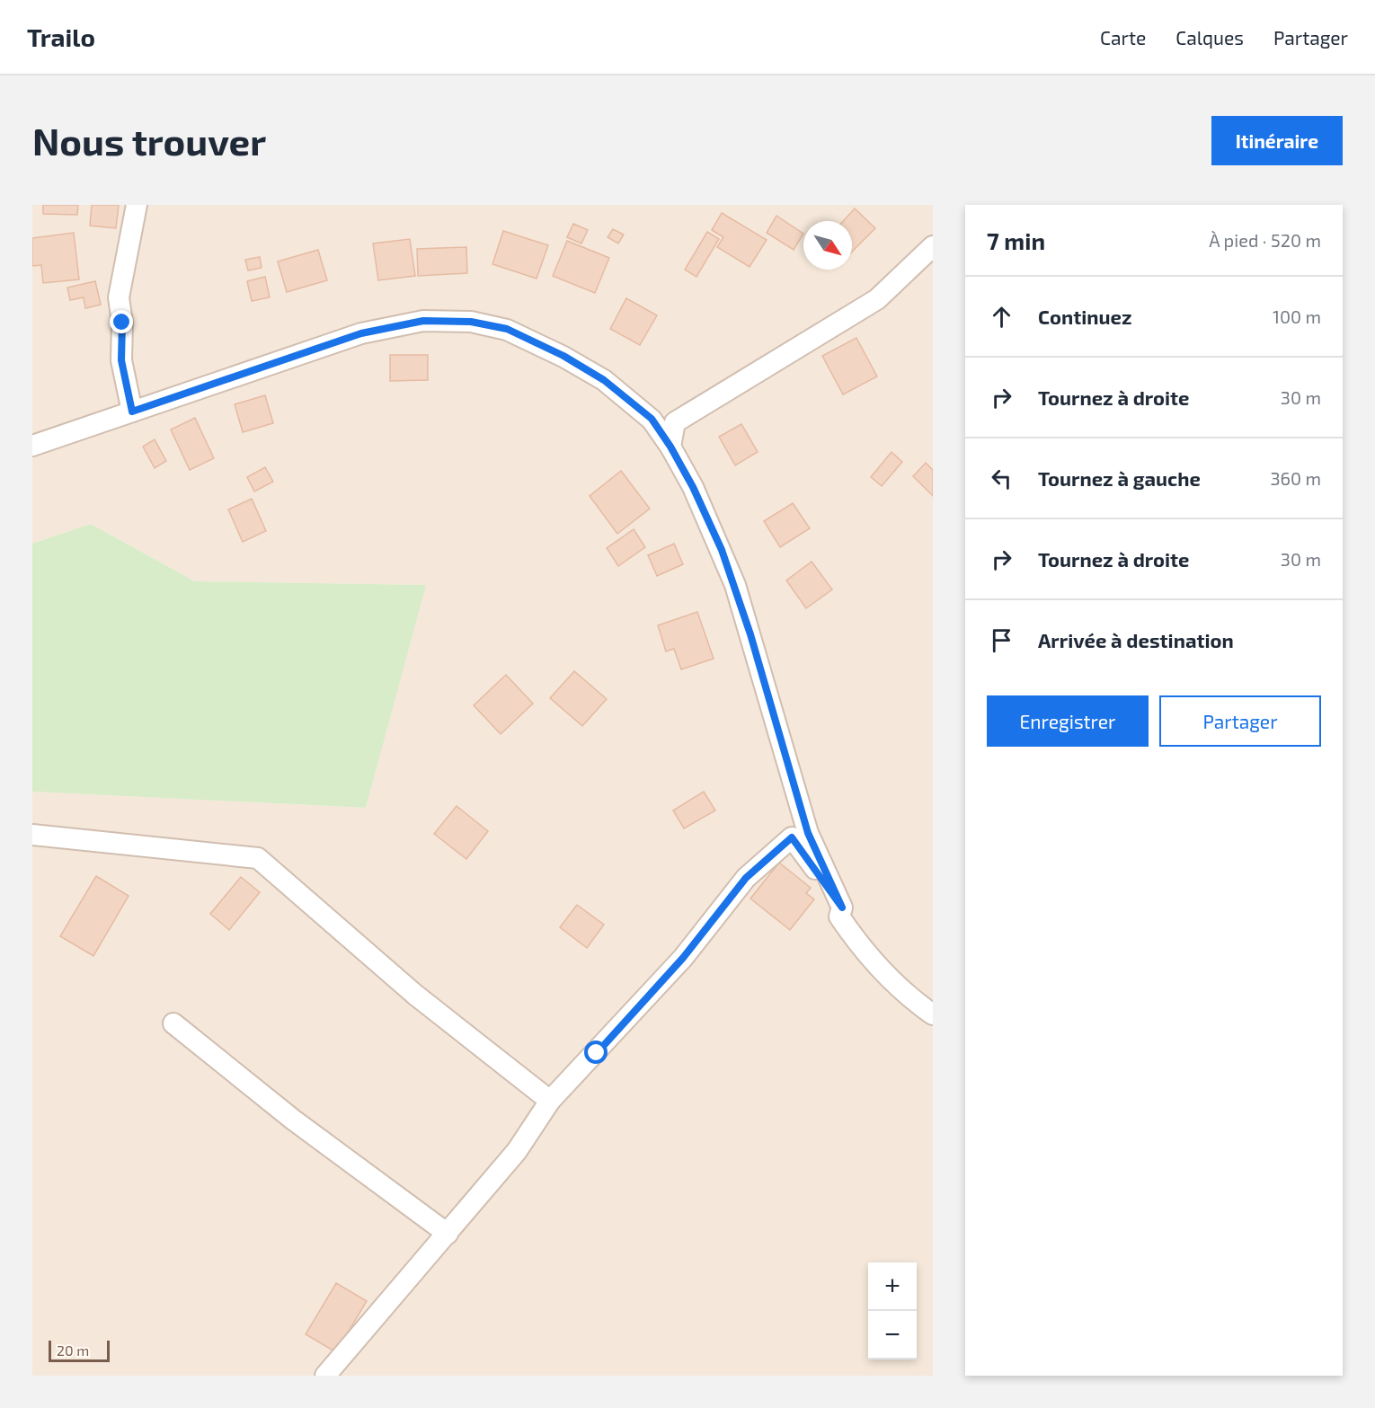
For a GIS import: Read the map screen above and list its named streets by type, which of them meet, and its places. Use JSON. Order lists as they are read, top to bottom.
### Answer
{
  "scale_bar": "20 m",
  "north": "bottom right",
  "page": {
    "header": "Trailo",
    "nav": ["Carte", "Calques", "Partager"],
    "buttons": [
      "Itinéraire",
      ["Enregistrer", "Partager"]
    ],
    "title": "Nous trouver",
    "heading": ["7 min", "À pied · 520 m"],
    "list": [
      ["Continuez", "100 m"],
      ["Tournez à droite", "30 m"],
      ["Tournez à gauche", "360 m"],
      ["Tournez à droite", "30 m"],
      "Arrivée à destination"
    ],
    "map_buttons": ["+", "−"],
    "scale": "20 m"
  }
}
